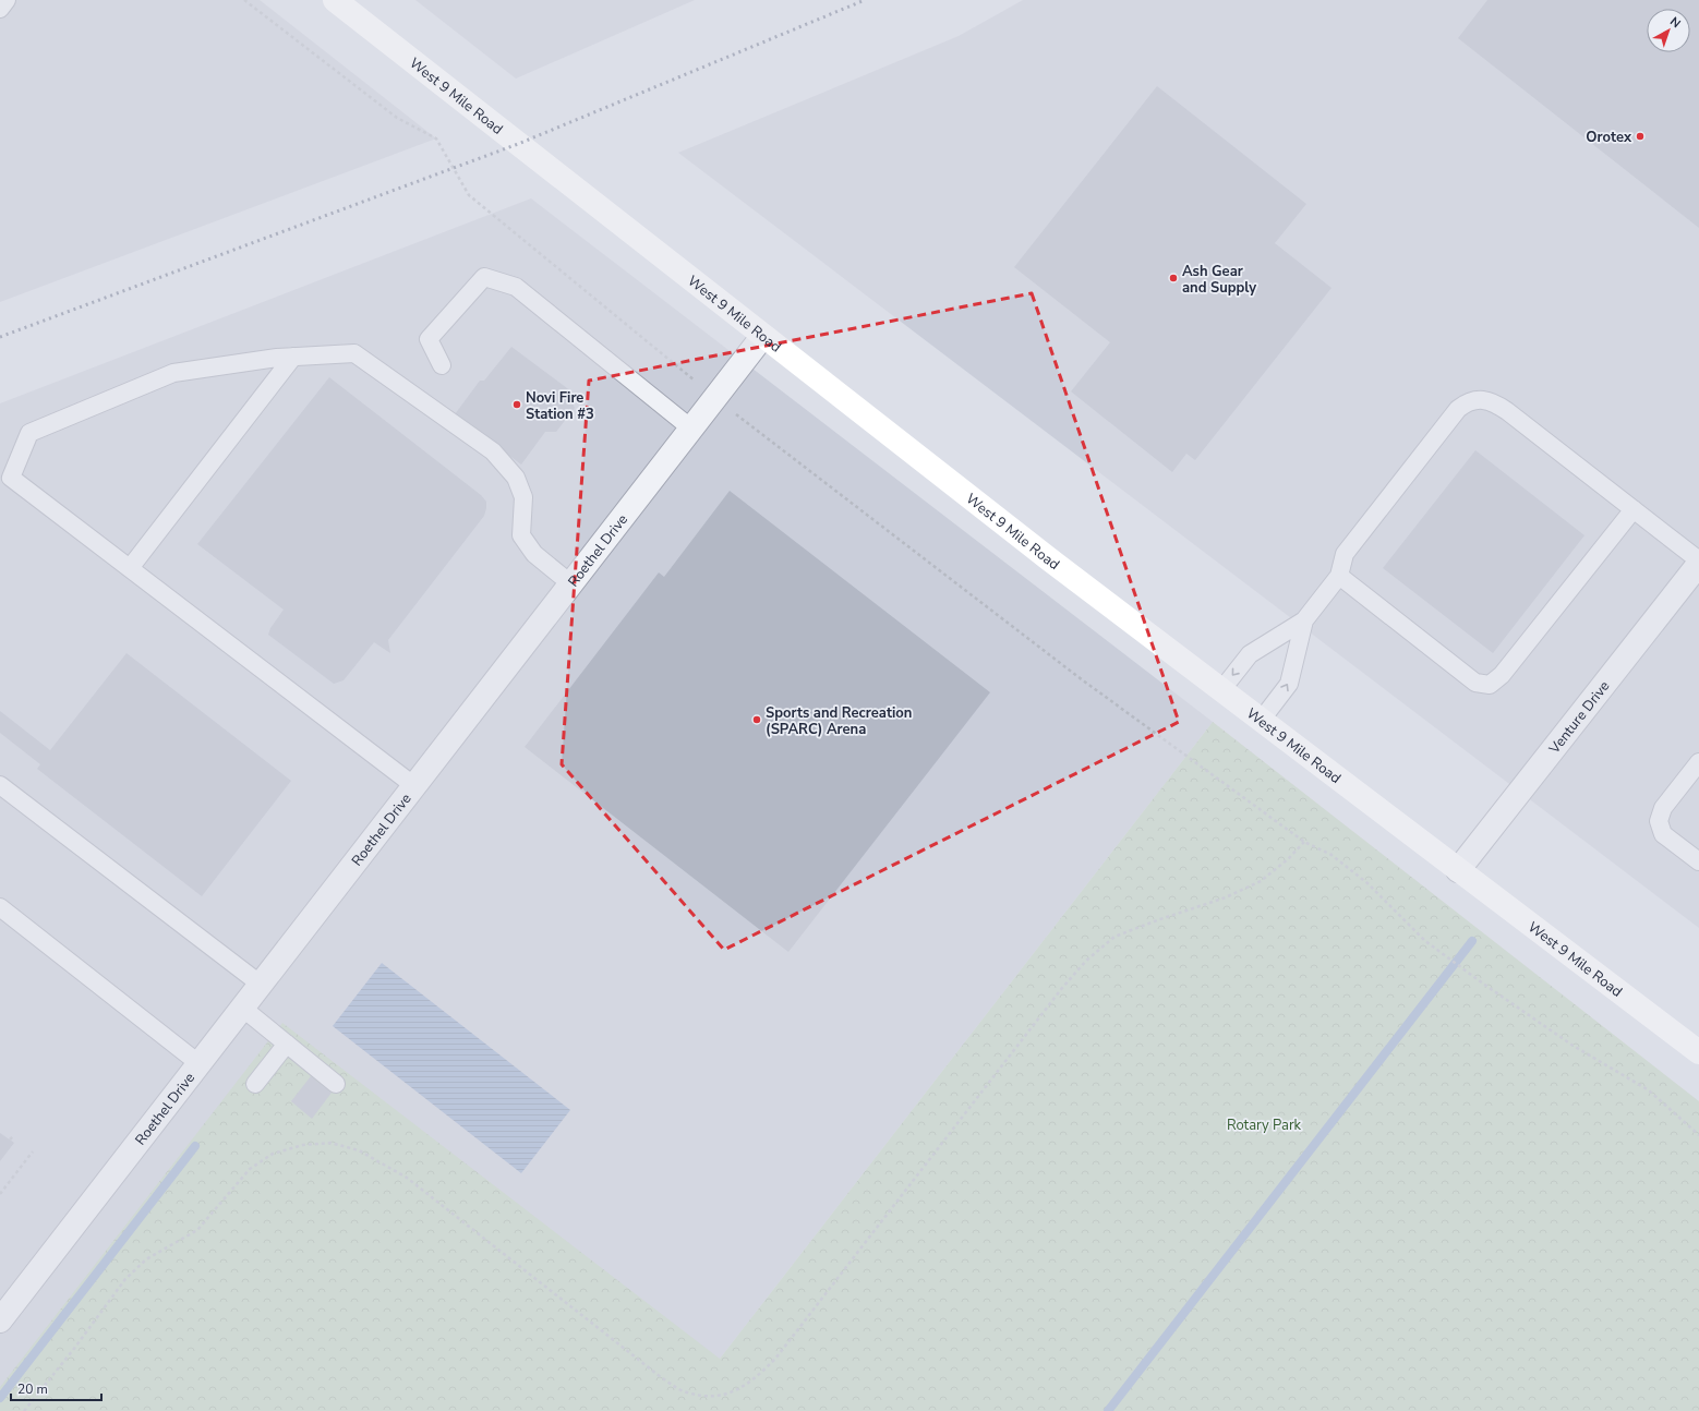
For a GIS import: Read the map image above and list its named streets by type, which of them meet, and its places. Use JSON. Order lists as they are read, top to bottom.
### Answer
{
  "streets": {
    "street": ["West 9 Mile Road", "Roethel Drive", "Venture Drive"]
  },
  "crossings": [
    ["West 9 Mile Road", "Roethel Drive"],
    ["West 9 Mile Road", "Venture Drive"]
  ],
  "parks": ["Rotary Park"],
  "places": [
    "Orotex",
    "Ash Gear and Supply",
    "Novi Fire Station #3",
    "Sports and Recreation (SPARC) Arena"
  ],
  "scale_bar": "20 m",
  "north": "top right"
}
